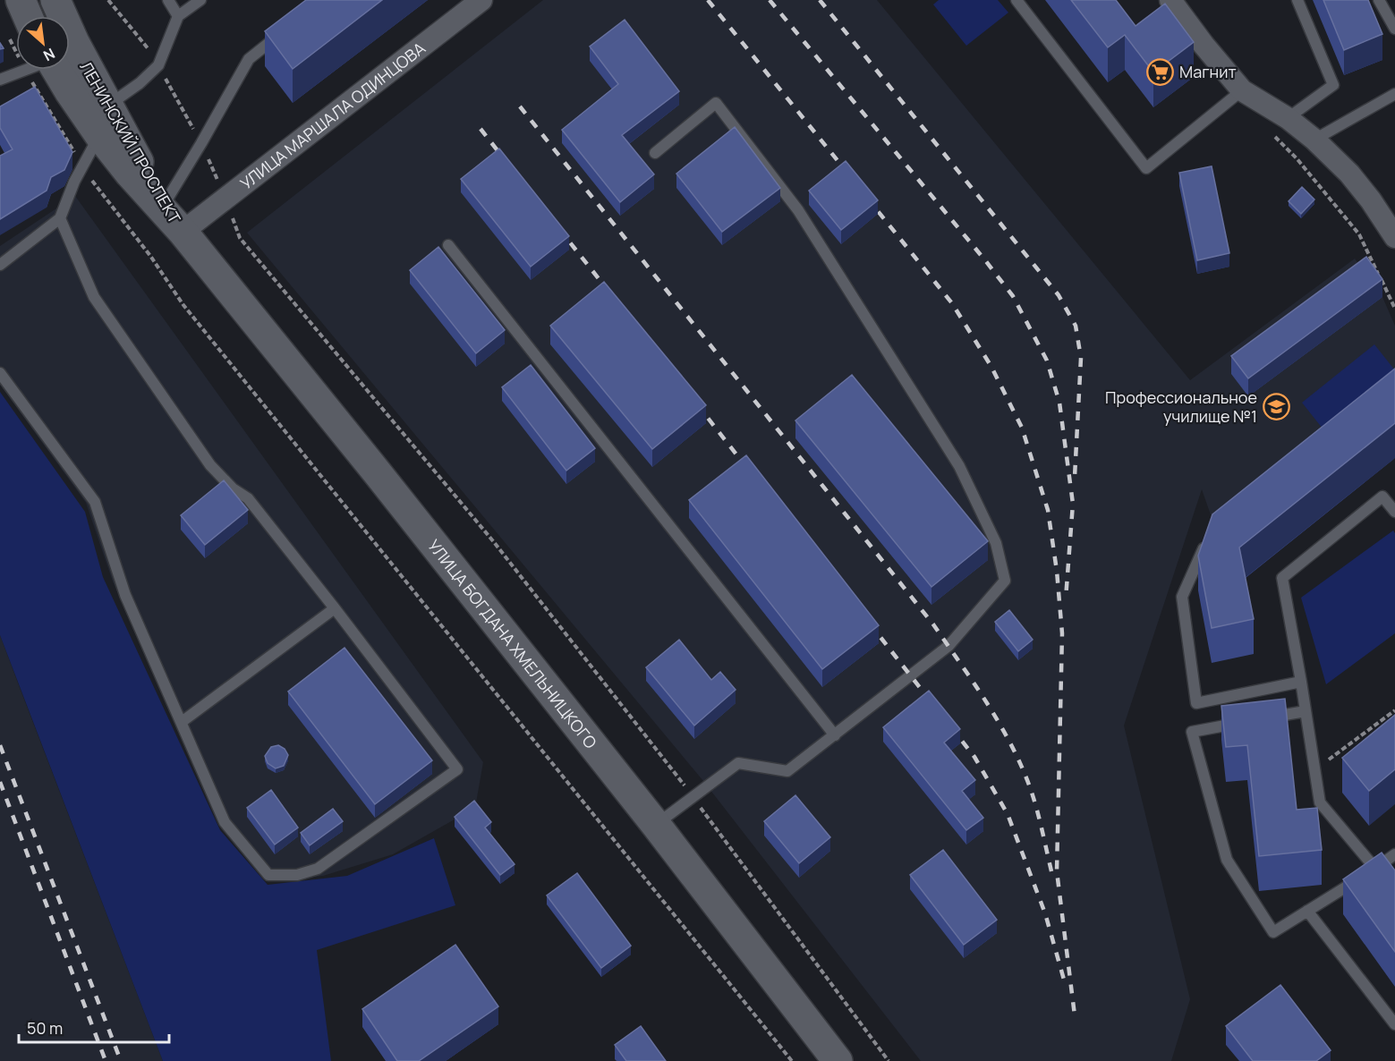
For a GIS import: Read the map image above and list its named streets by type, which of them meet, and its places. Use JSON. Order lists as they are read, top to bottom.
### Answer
{
  "streets": {
    "main road": ["ЛЕНИНСКИЙ ПРОСПЕКТ", "УЛИЦА БОГДАНА ХМЕЛЬНИЦКОГО"],
    "street": ["УЛИЦА МАРШАЛА ОДИНЦОВА"]
  },
  "crossings": [
    ["УЛИЦА МАРШАЛА ОДИНЦОВА", "ЛЕНИНСКИЙ ПРОСПЕКТ"],
    ["УЛИЦА МАРШАЛА ОДИНЦОВА", "УЛИЦА БОГДАНА ХМЕЛЬНИЦКОГО"],
    ["ЛЕНИНСКИЙ ПРОСПЕКТ", "УЛИЦА БОГДАНА ХМЕЛЬНИЦКОГО"]
  ],
  "places": {
    "supermarket": ["Магнит"],
    "school or university": ["Профессиональное училище №1"]
  },
  "scale_bar": "50 m",
  "north": "bottom right"
}
